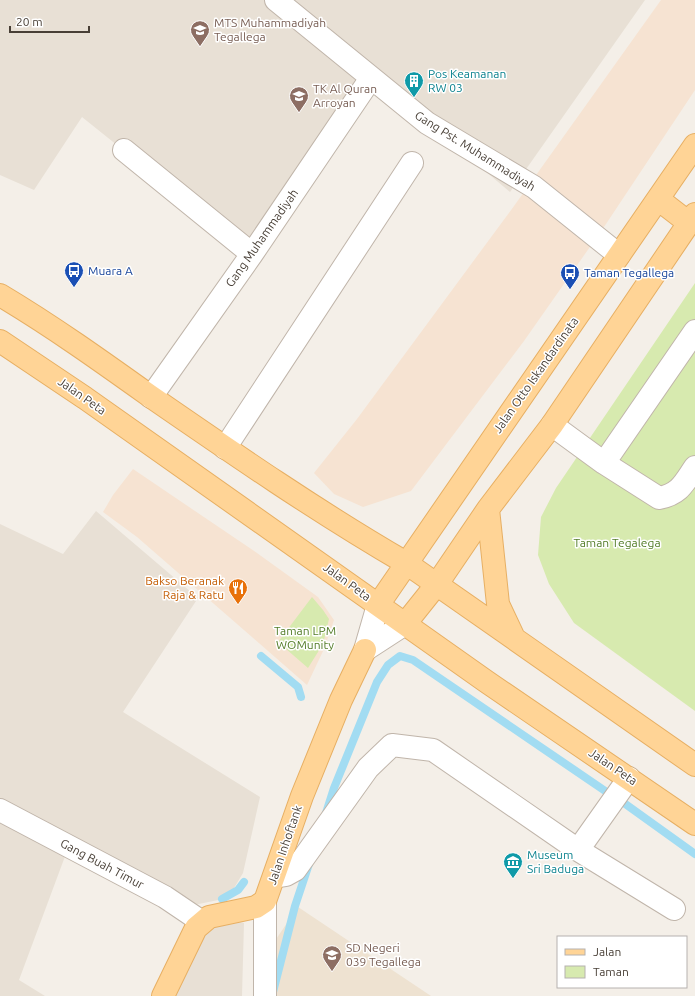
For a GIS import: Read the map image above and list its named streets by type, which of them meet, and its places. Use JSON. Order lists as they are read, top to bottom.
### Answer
{
  "streets": {
    "main road": ["Jalan Otto Iskandardinata", "Jalan Peta", "Jalan Inhoftank"],
    "street": ["Gang Pst. Muhammadiyah", "Gang Muhammadiyah", "Gang Buah Timur"]
  },
  "crossings": [
    ["Gang Pst. Muhammadiyah", "Gang Muhammadiyah"],
    ["Gang Pst. Muhammadiyah", "Jalan Otto Iskandardinata"],
    ["Jalan Otto Iskandardinata", "Jalan Peta"],
    ["Jalan Otto Iskandardinata", "Jalan Inhoftank"],
    ["Jalan Peta", "Jalan Inhoftank"]
  ],
  "parks": ["Taman Tegalega", "Taman LPM WOMunity"],
  "places": {
    "school or university": ["MTS Muhammadiyah Tegallega", "TK Al Quran Arroyan", "SD Negeri 039 Tegallega"],
    "building": ["Pos Keamanan RW 03"],
    "bus stop": ["Muara A", "Taman Tegallega"],
    "restaurant": ["Bakso Beranak Raja & Ratu"],
    "museum": ["Museum Sri Baduga"]
  },
  "legend": ["Jalan", "Taman"],
  "scale_bar": "20 m"
}
